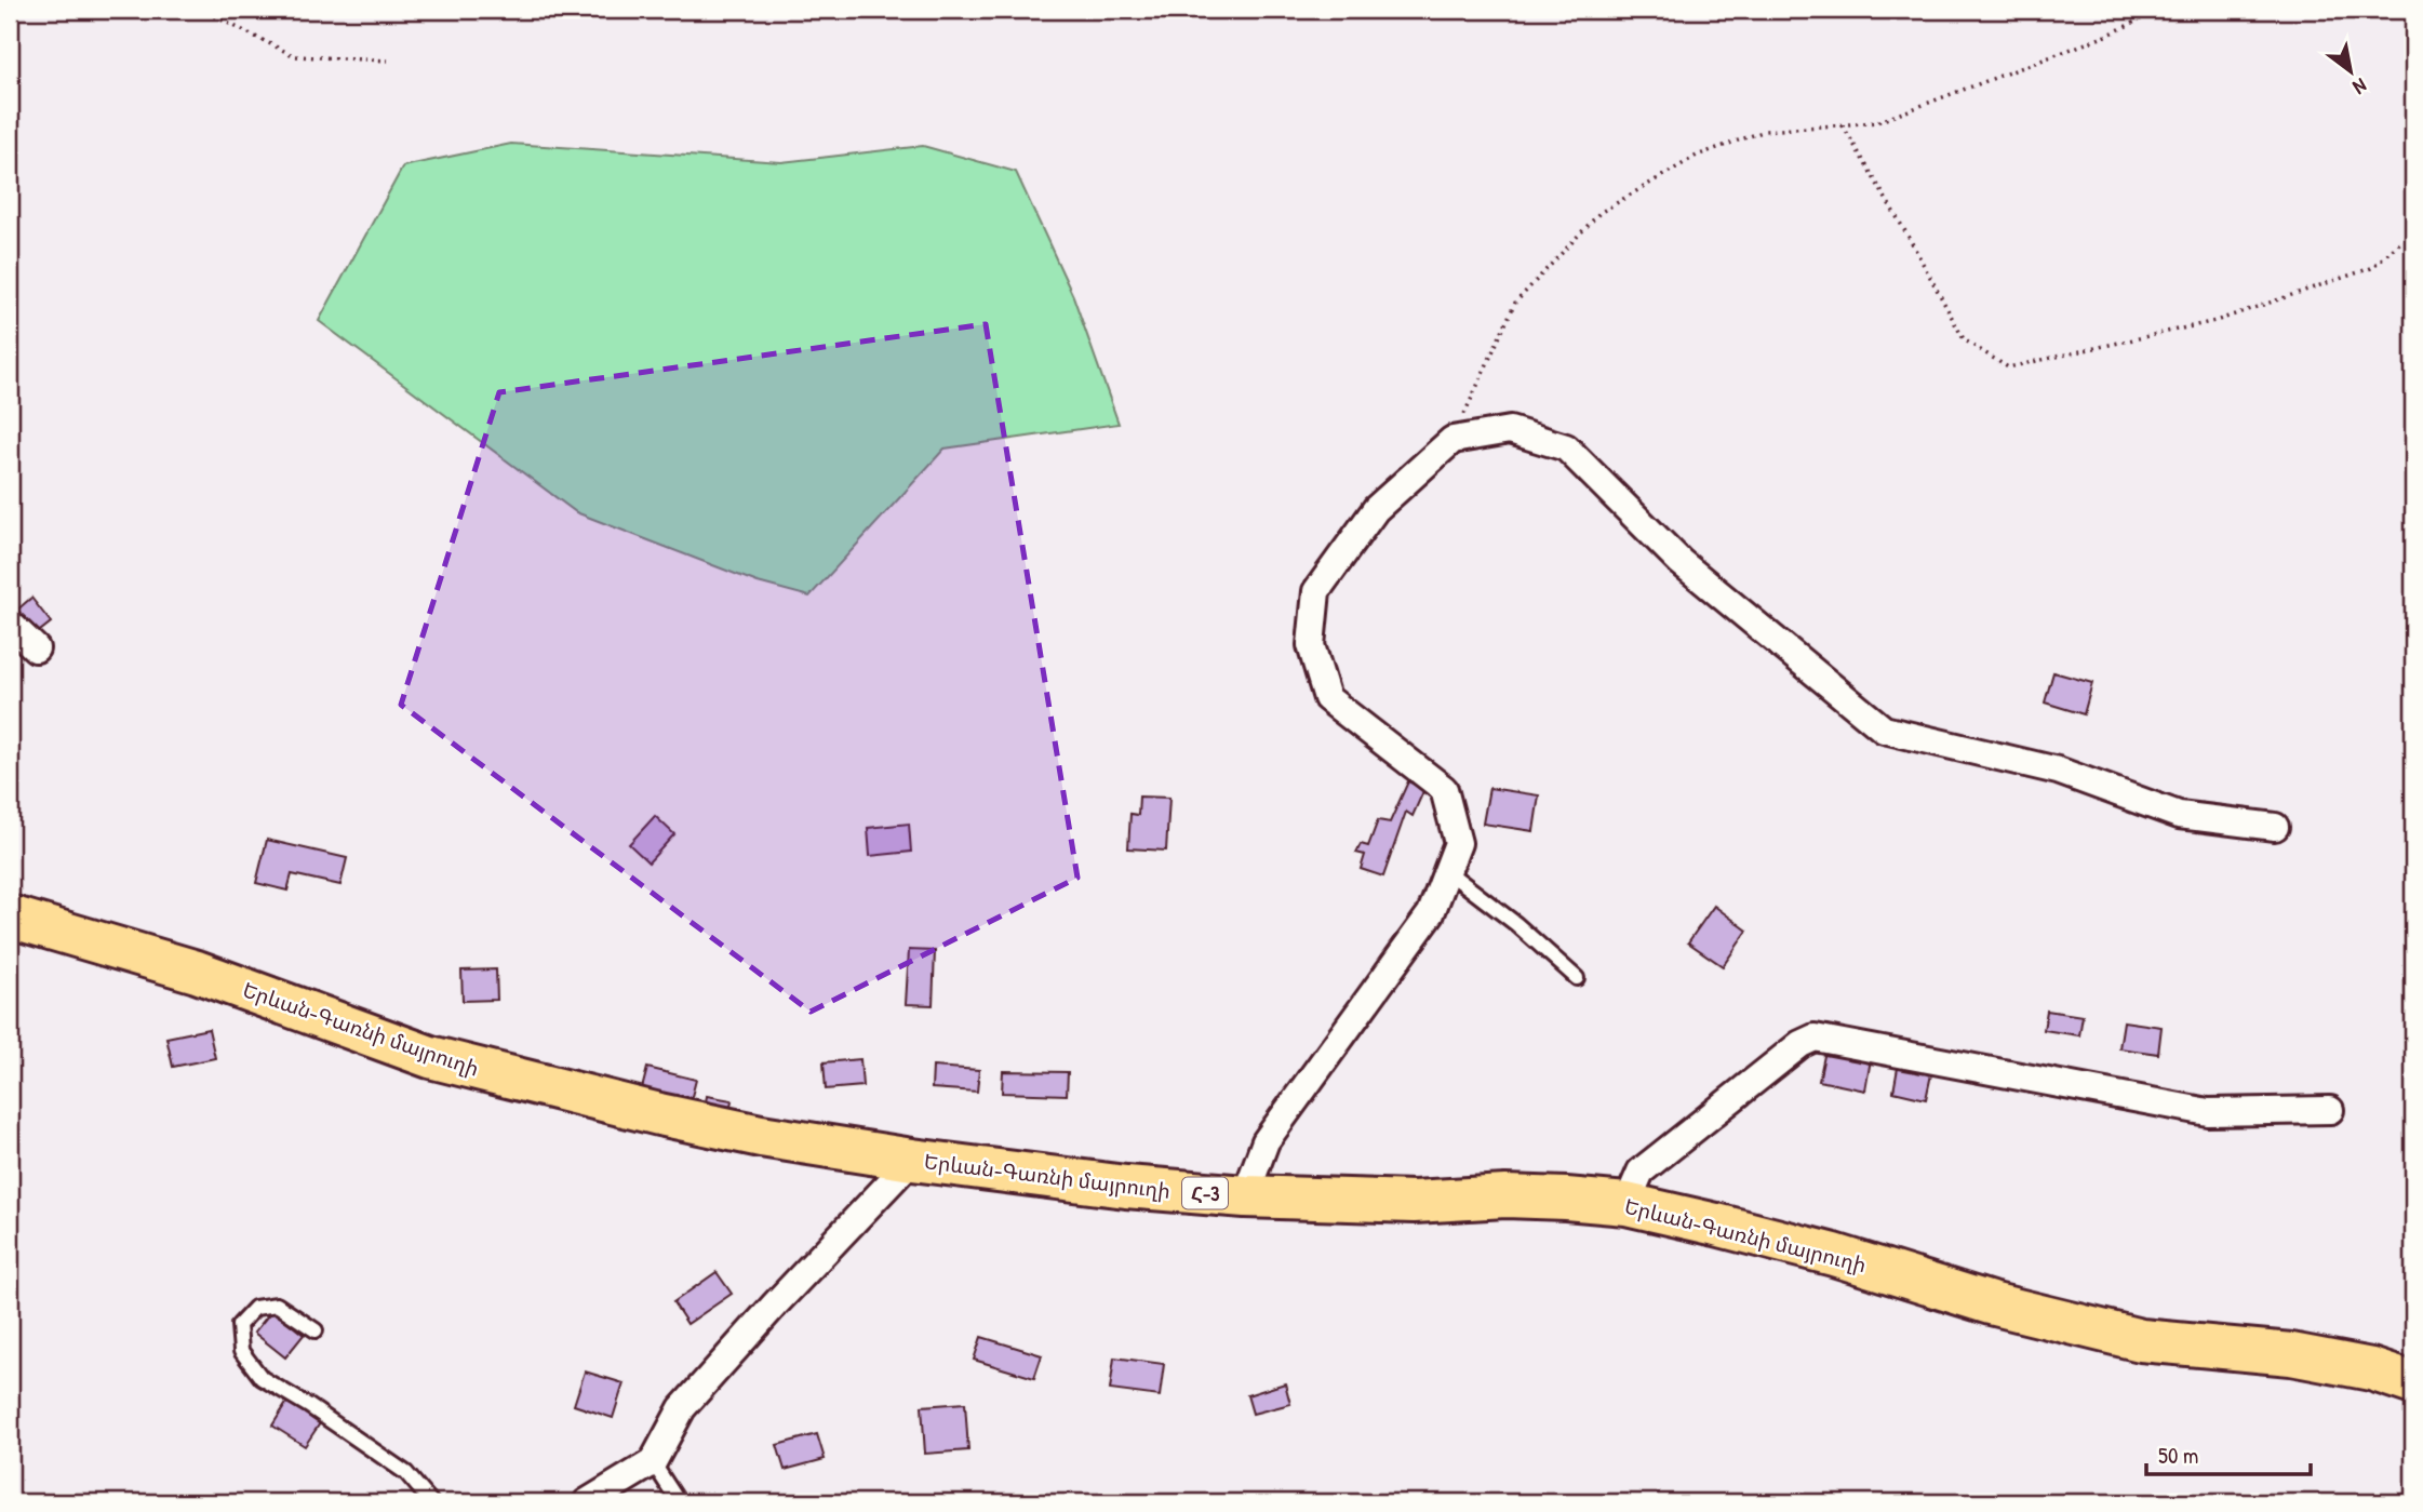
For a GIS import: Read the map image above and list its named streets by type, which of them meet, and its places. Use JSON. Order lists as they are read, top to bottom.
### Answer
{
  "streets": {
    "main road": ["Երևան-Գառնի մայրուղի", "Հ-3"]
  },
  "scale_bar": "50 m",
  "north": "bottom right"
}
